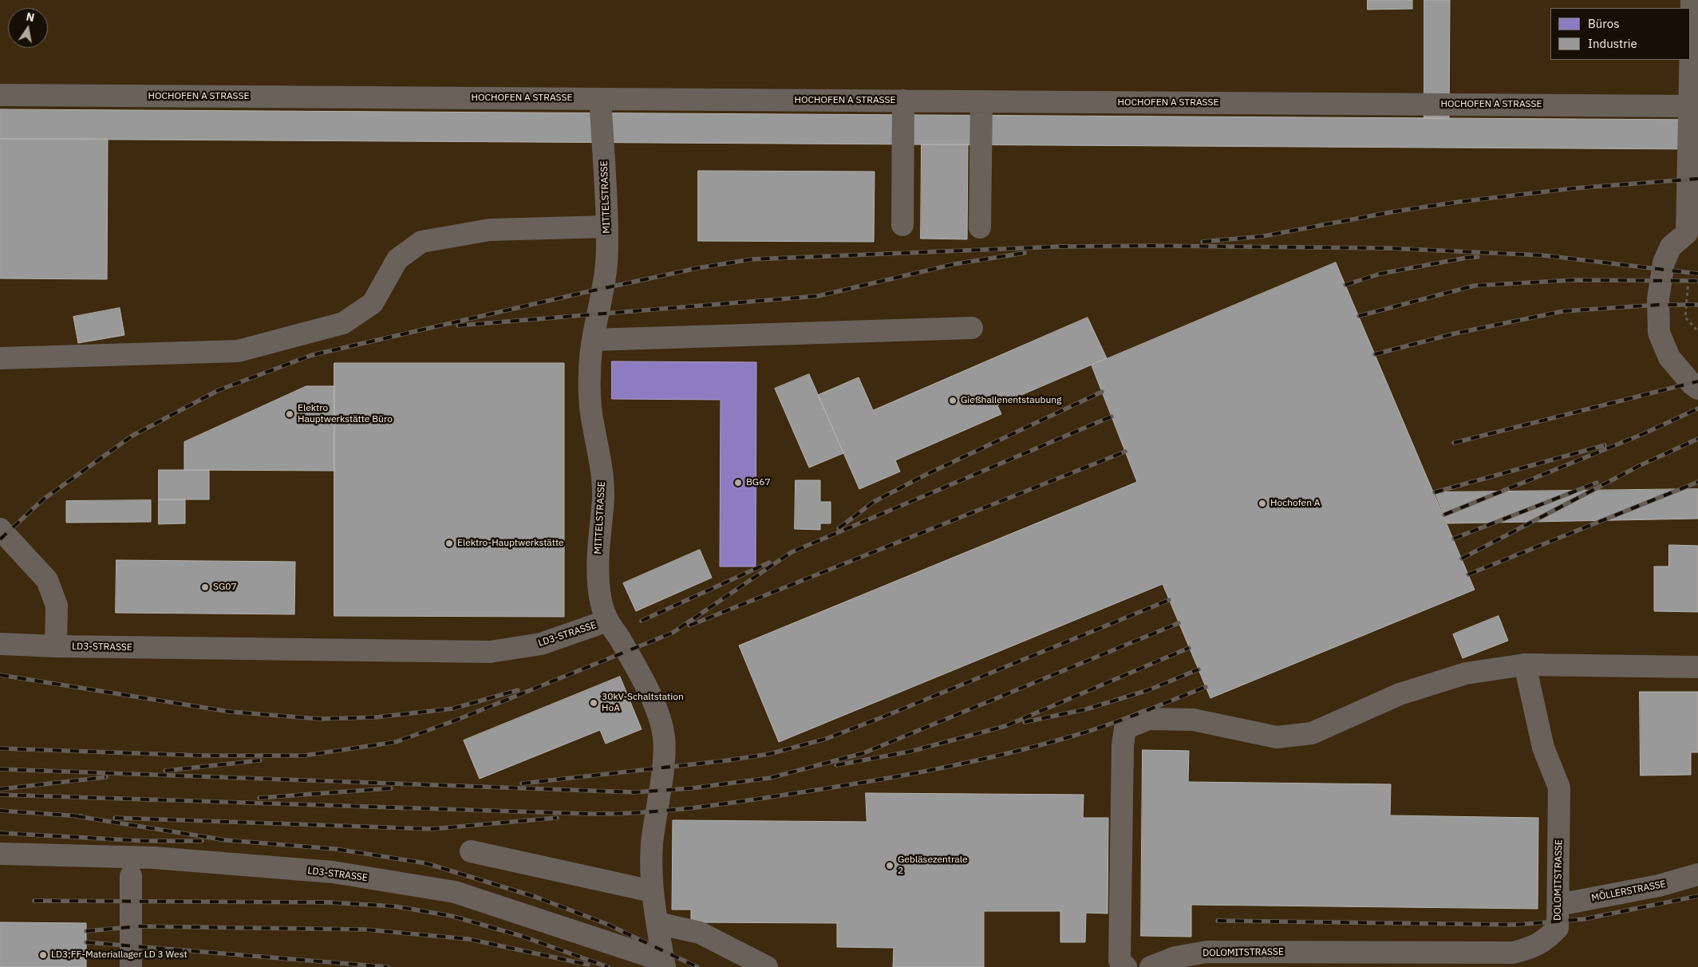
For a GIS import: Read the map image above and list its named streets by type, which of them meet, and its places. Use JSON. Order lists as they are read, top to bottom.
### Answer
{
  "streets": {
    "street": [
      "HOCHOFEN A STRASSE",
      "MITTELSTRASSE",
      "LD3-STRASSE",
      "DOLOMITSTRASSE",
      "MÖLLERSTRASSE"
    ]
  },
  "crossings": [
    ["HOCHOFEN A STRASSE", "MITTELSTRASSE"],
    ["MITTELSTRASSE", "LD3-STRASSE"],
    ["DOLOMITSTRASSE", "MÖLLERSTRASSE"]
  ],
  "places": [
    "Gießhallenentstaubung",
    "Elektro Hauptwerkstätte Büro",
    "BG67",
    "Hochofen A",
    "Elektro-Hauptwerkstätte",
    "SG07",
    "30kV-Schaltstation HoA",
    "Gebläsezentrale 2",
    "LD3;FF-Materiallager LD 3 West"
  ],
  "legend": ["Büros", "Industrie"],
  "north": "top"
}
